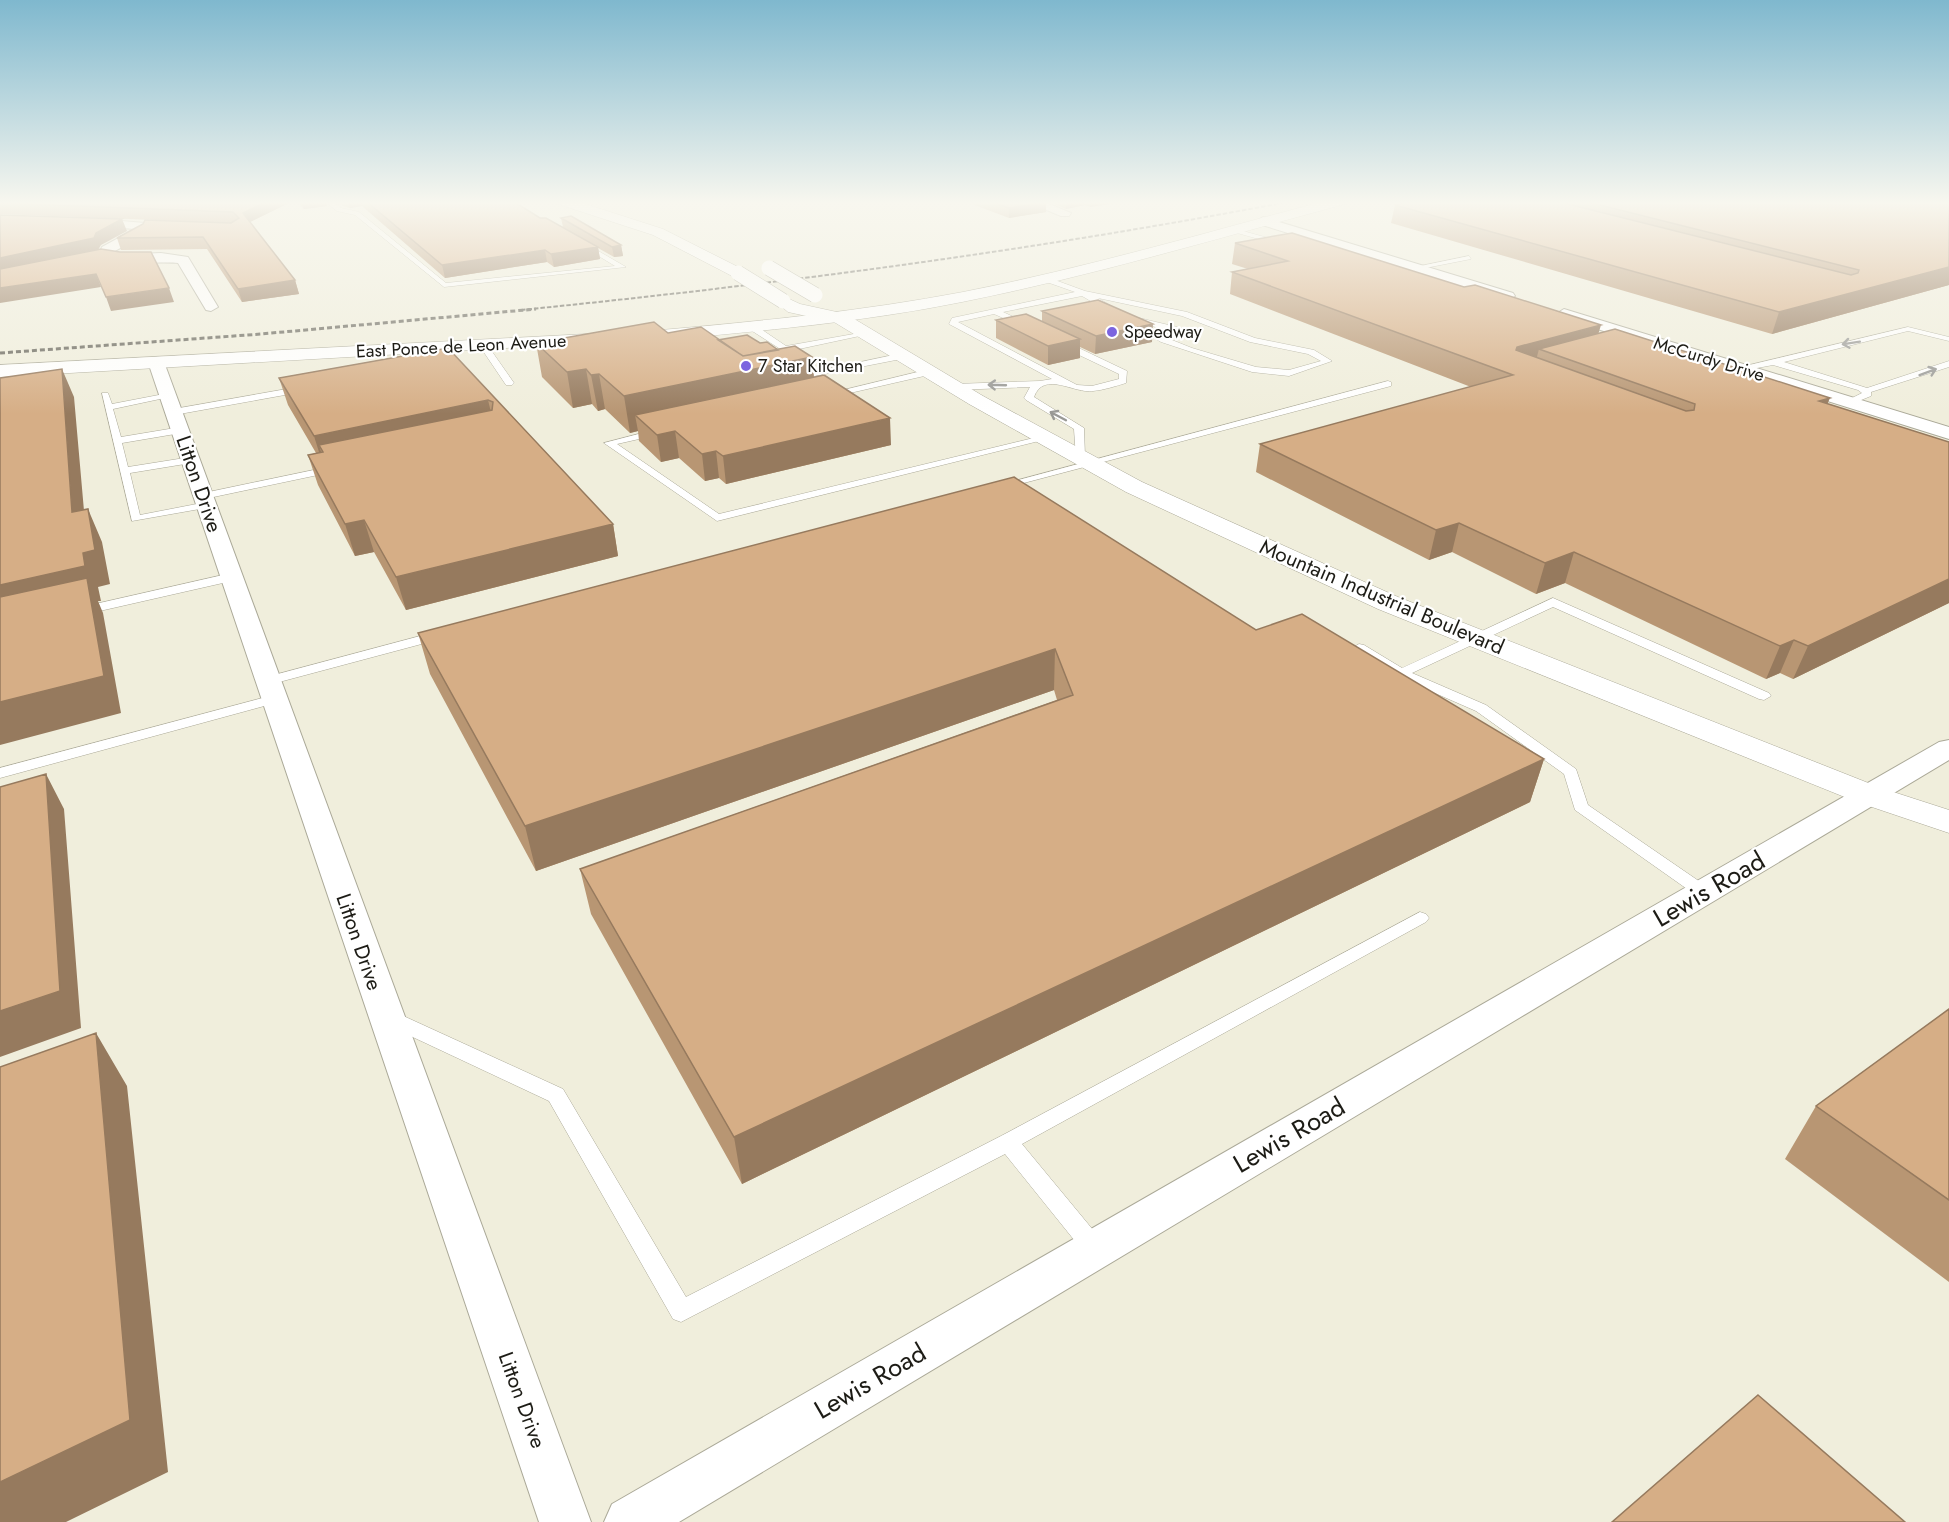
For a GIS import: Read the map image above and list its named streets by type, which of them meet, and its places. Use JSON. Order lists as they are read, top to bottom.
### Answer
{
  "streets": {
    "main road": ["East Ponce de Leon Avenue", "Mountain Industrial Boulevard"],
    "street": ["McCurdy Drive", "Litton Drive", "Lewis Road"]
  },
  "crossings": [
    ["East Ponce de Leon Avenue", "Litton Drive"],
    ["Mountain Industrial Boulevard", "Lewis Road"]
  ],
  "places": ["Speedway", "7 Star Kitchen"]
}
